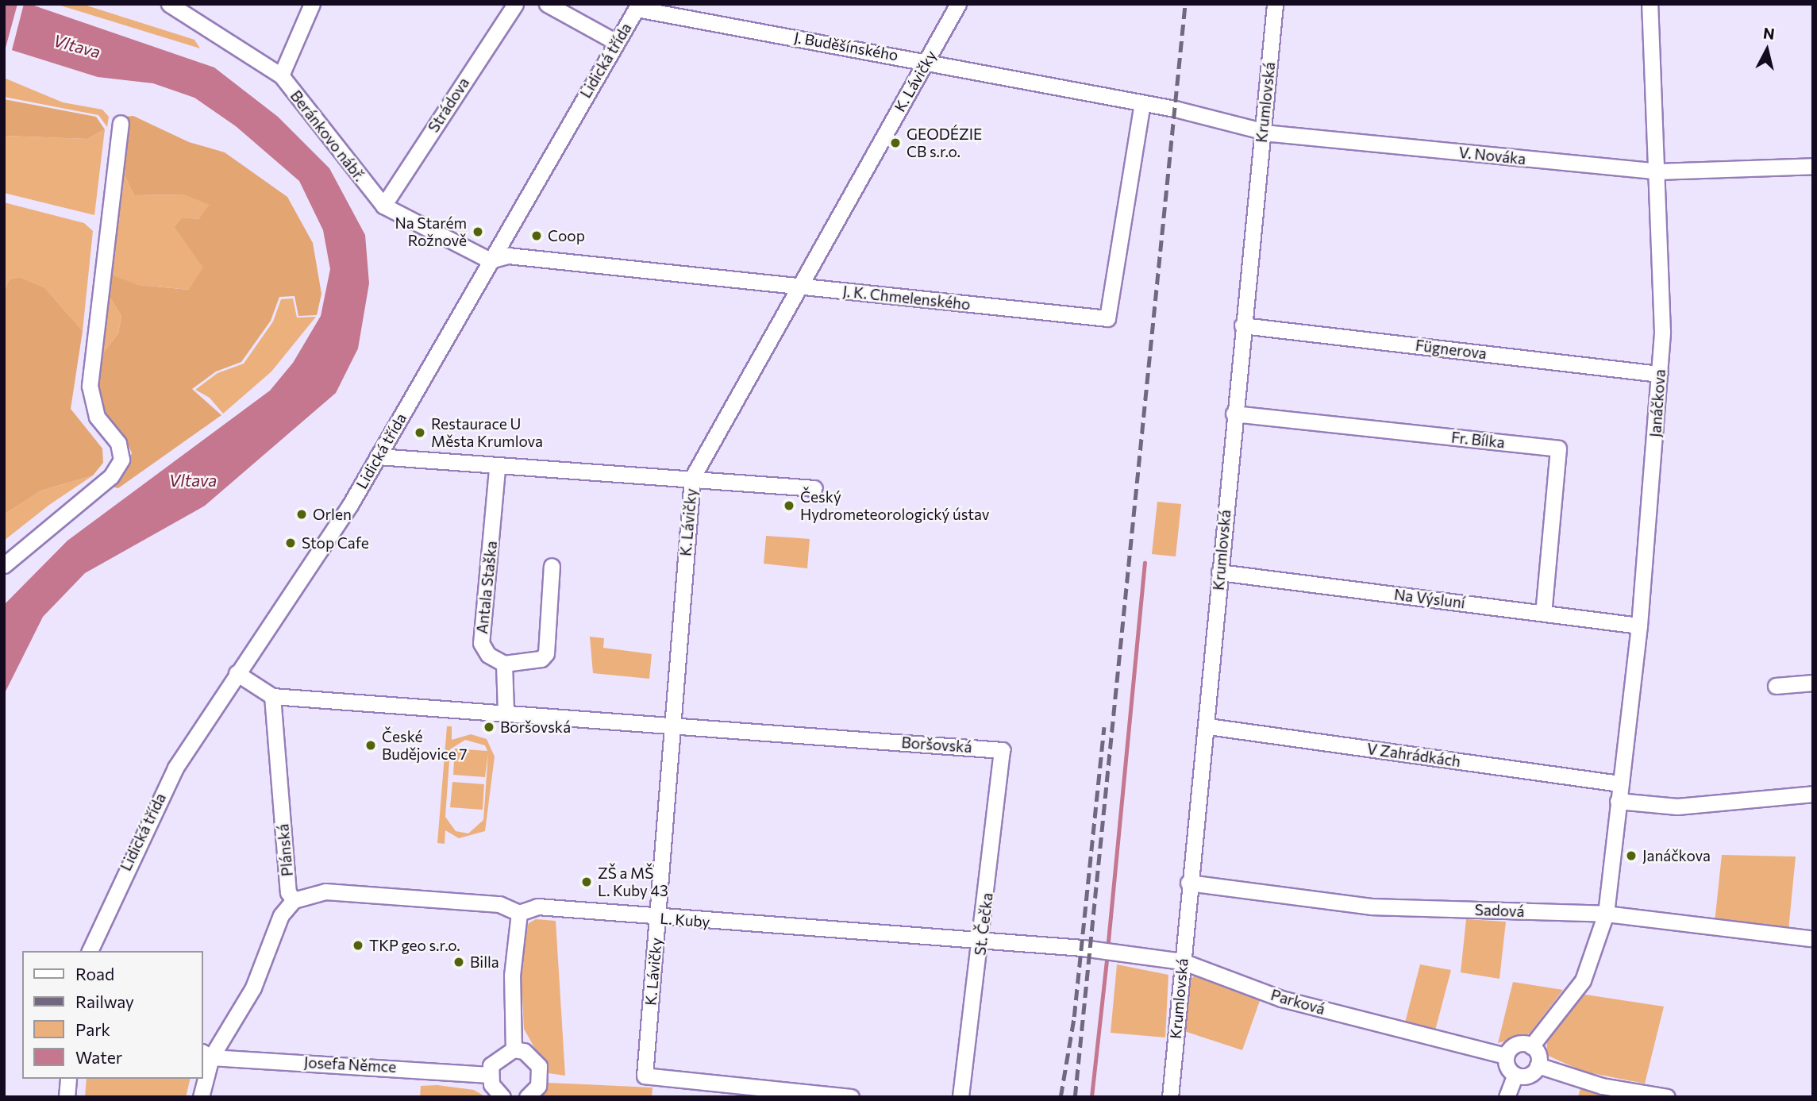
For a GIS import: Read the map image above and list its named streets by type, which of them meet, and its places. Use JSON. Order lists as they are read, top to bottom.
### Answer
{
  "streets": {
    "street": [
      "J. Buděšínského",
      "Lidická třída",
      "K. Lávičky",
      "Krumlovská",
      "Strádova",
      "Beránkovo nábř.",
      "V. Nováka",
      "J. K. Chmelenského",
      "Fügnerova",
      "Janáčkova",
      "Fr. Bílka",
      "Antala Staška",
      "Na Výsluní",
      "Boršovská",
      "V Zahrádkách",
      "Plánská",
      "Sadová",
      "L. Kuby",
      "St. Čečka",
      "Parková",
      "Josefa Němce"
    ]
  },
  "crossings": [
    ["J. Buděšínského", "Lidická třída"],
    ["J. Buděšínského", "K. Lávičky"],
    ["J. Buděšínského", "V. Nováka"],
    ["J. Buděšínského", "J. K. Chmelenského"],
    ["Lidická třída", "Beránkovo nábř."],
    ["Lidická třída", "J. K. Chmelenského"],
    ["K. Lávičky", "J. K. Chmelenského"],
    ["K. Lávičky", "Boršovská"],
    ["K. Lávičky", "L. Kuby"],
    ["Krumlovská", "V. Nováka"],
    ["Krumlovská", "Fügnerova"],
    ["Krumlovská", "Fr. Bílka"],
    ["Krumlovská", "Na Výsluní"],
    ["Krumlovská", "V Zahrádkách"],
    ["Krumlovská", "Sadová"],
    ["Krumlovská", "Parková"],
    ["Strádova", "Beránkovo nábř."],
    ["Beránkovo nábř.", "J. K. Chmelenského"],
    ["V. Nováka", "Janáčkova"],
    ["Fügnerova", "Janáčkova"],
    ["Janáčkova", "Na Výsluní"],
    ["Janáčkova", "V Zahrádkách"],
    ["Janáčkova", "Sadová"],
    ["Janáčkova", "Parková"],
    ["Fr. Bílka", "Na Výsluní"],
    ["Boršovská", "Plánská"],
    ["Boršovská", "St. Čečka"],
    ["L. Kuby", "St. Čečka"],
    ["L. Kuby", "Parková"]
  ],
  "water": ["Vltava"],
  "places": [
    "GEODÉZIE CB s.r.o.",
    "Na Starém Rožnově",
    "Coop",
    "Restaurace U Města Krumlova",
    "Český Hydrometeorologický ústav",
    "Orlen",
    "Stop Cafe",
    "Boršovská",
    "České Budějovice 7",
    "Janáčkova",
    "ZŠ a MŠ L. Kuby 43",
    "TKP geo s.r.o.",
    "Billa"
  ],
  "legend": [
    "Road",
    "Railway",
    "Park",
    "Water"
  ],
  "north": "top"
}
